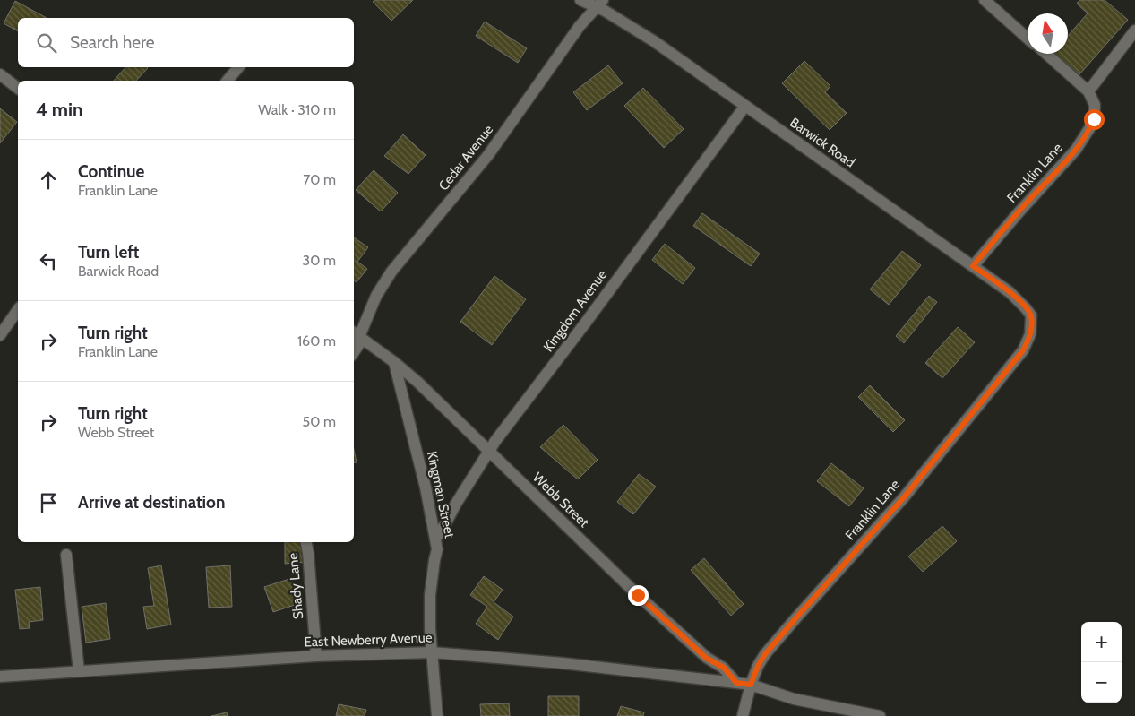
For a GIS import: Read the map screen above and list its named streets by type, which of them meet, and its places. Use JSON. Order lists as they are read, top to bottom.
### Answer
{
  "streets": {
    "street": [
      "Barwick Road",
      "Cedar Avenue",
      "Franklin Lane",
      "Kingdom Avenue",
      "Kingman Street",
      "Webb Street",
      "Shady Lane",
      "East Newberry Avenue"
    ]
  },
  "crossings": [
    ["Barwick Road", "Cedar Avenue"],
    ["Barwick Road", "Franklin Lane"],
    ["Barwick Road", "Kingdom Avenue"],
    ["Cedar Avenue", "Webb Street"],
    ["Kingdom Avenue", "Kingman Street"],
    ["Kingdom Avenue", "Webb Street"],
    ["Kingman Street", "Webb Street"],
    ["Kingman Street", "East Newberry Avenue"],
    ["Webb Street", "East Newberry Avenue"],
    ["Shady Lane", "East Newberry Avenue"]
  ],
  "north": "top",
  "page": {
    "search": "Search here",
    "heading": ["4 min", "Walk · 310 m"],
    "list": [
      ["Continue", "Franklin Lane", "70 m"],
      ["Turn left", "Barwick Road", "30 m"],
      ["Turn right", "Franklin Lane", "160 m"],
      ["Turn right", "Webb Street", "50 m"],
      "Arrive at destination"
    ],
    "map_buttons": ["+", "−"]
  }
}
